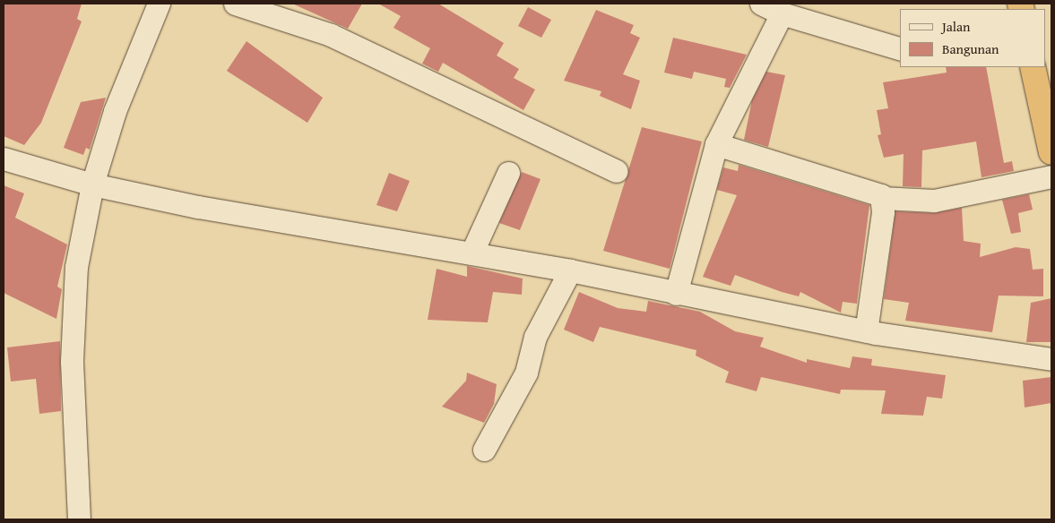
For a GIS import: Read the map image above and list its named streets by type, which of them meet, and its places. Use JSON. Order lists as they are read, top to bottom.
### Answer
{
  "legend": ["Jalan", "Bangunan"]
}
